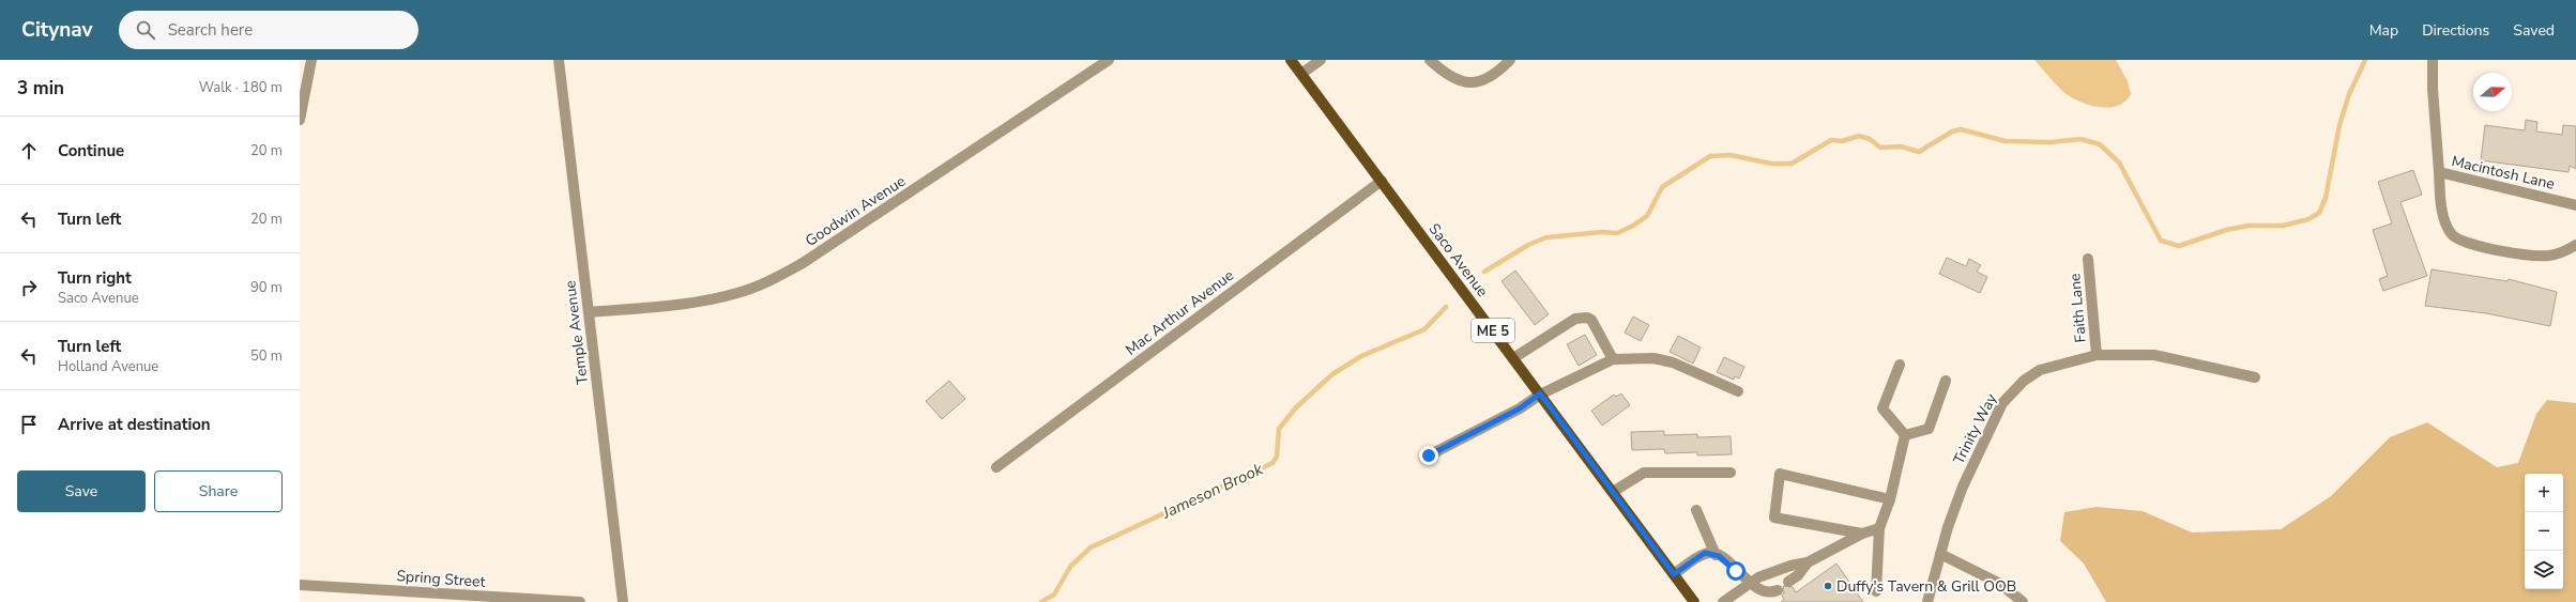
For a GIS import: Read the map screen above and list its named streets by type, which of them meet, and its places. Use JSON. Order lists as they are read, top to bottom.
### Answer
{
  "streets": {
    "main road": ["Saco Avenue", "ME 5"],
    "street": [
      "Macintosh Lane",
      "Goodwin Avenue",
      "Faith Lane",
      "Mac Arthur Avenue",
      "Temple Avenue",
      "Trinity Way",
      "Spring Street"
    ]
  },
  "crossings": [
    ["Goodwin Avenue", "Temple Avenue"],
    ["Saco Avenue", "Mac Arthur Avenue"],
    ["Faith Lane", "Trinity Way"]
  ],
  "water": ["Jameson Brook"],
  "places": ["Duffy's Tavern & Grill OOB"],
  "north": "right",
  "page": {
    "header": "Citynav",
    "search": "Search here",
    "nav": ["Map", "Directions", "Saved"],
    "heading": ["3 min", "Walk · 180 m"],
    "list": [
      ["Continue", "20 m"],
      ["Turn left", "20 m"],
      ["Turn right", "Saco Avenue", "90 m"],
      ["Turn left", "Holland Avenue", "50 m"],
      "Arrive at destination"
    ],
    "buttons": ["Save", "Share"],
    "map_buttons": ["+", "−"]
  }
}
